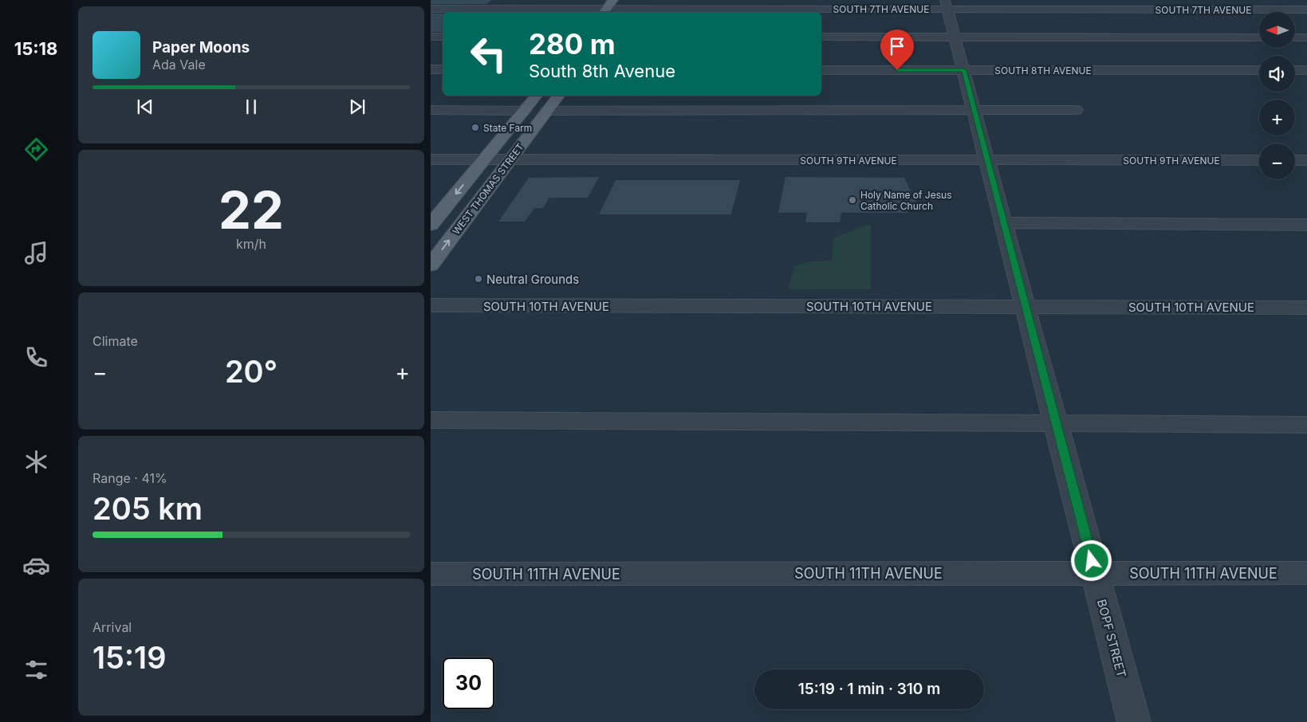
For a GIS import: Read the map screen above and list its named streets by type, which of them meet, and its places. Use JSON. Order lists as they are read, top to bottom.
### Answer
{
  "streets": {
    "main road": ["WEST THOMAS STREET"],
    "street": [
      "SOUTH 7TH AVENUE",
      "SOUTH 8TH AVENUE",
      "SOUTH 9TH AVENUE",
      "SOUTH 10TH AVENUE",
      "SOUTH 11TH AVENUE",
      "BOPF STREET"
    ]
  },
  "crossings": [
    ["SOUTH 7TH AVENUE", "BOPF STREET"],
    ["SOUTH 8TH AVENUE", "BOPF STREET"],
    ["SOUTH 9TH AVENUE", "WEST THOMAS STREET"],
    ["SOUTH 9TH AVENUE", "BOPF STREET"],
    ["SOUTH 10TH AVENUE", "BOPF STREET"],
    ["SOUTH 11TH AVENUE", "BOPF STREET"]
  ],
  "places": ["State Farm", "Holy Name of Jesus Catholic Church", "Neutral Grounds"],
  "north": "left",
  "page": {
    "tabs": "15:18",
    "map_buttons": ["+", "−"],
    "turn": ["280 m", "South 8th Avenue"],
    "song": ["Paper Moons", "Ada Vale"],
    "tile": [
      ["22", "km/h"],
      "Climate",
      ["Range · 41%", "205 km"],
      ["Arrival", "15:19"]
    ],
    "heat": ["−", "20°", "+"],
    "limit": "30",
    "trip": "15:19 · 1 min · 310 m"
  }
}
